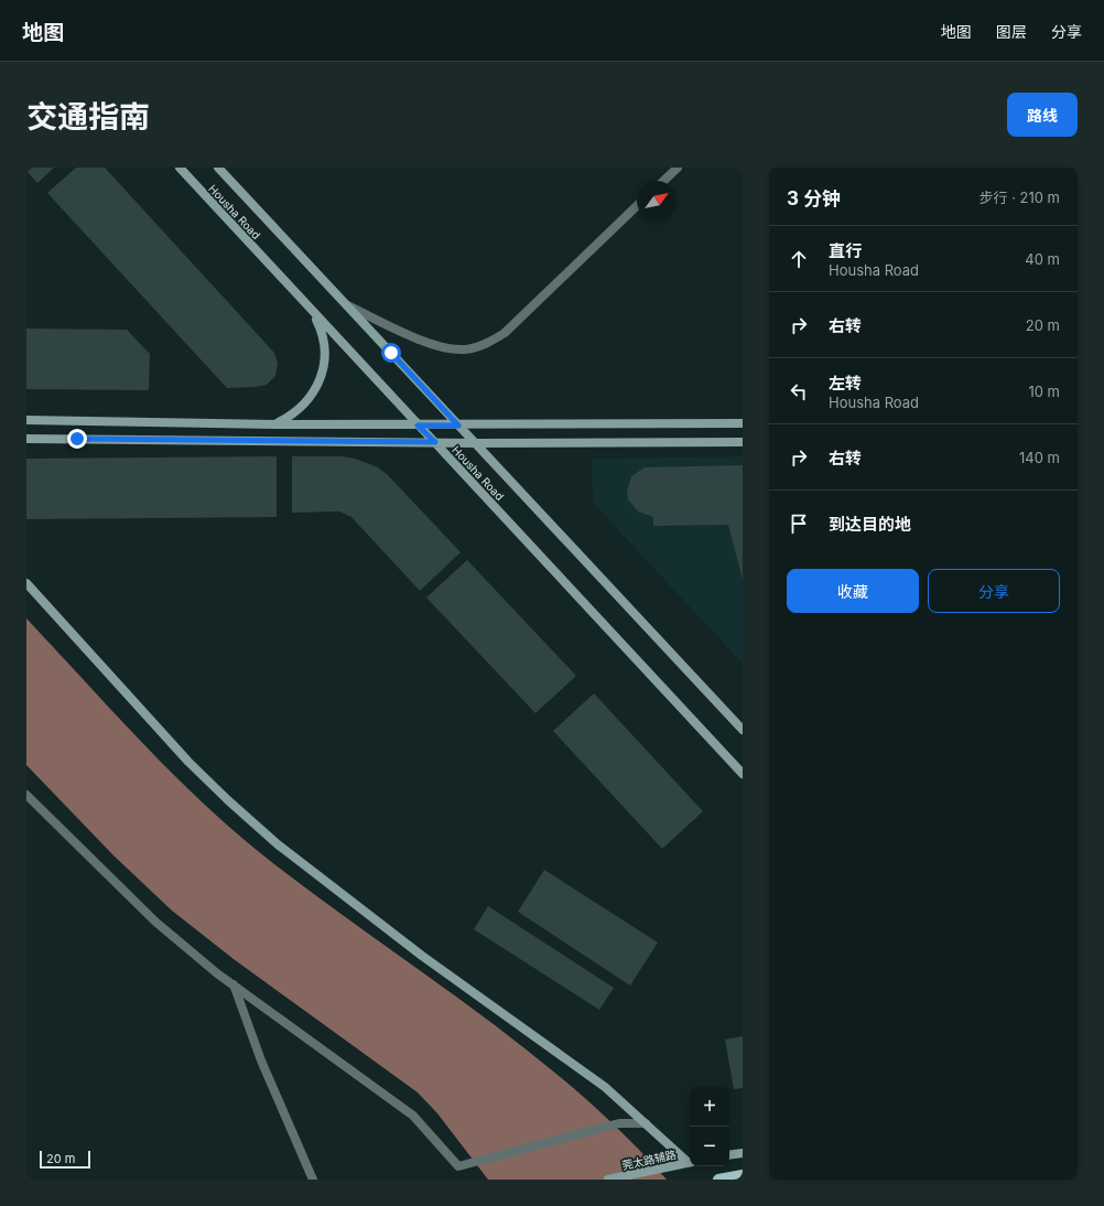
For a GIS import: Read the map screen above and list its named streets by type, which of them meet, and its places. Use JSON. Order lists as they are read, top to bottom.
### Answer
{
  "streets": {
    "street": ["Housha Road", "莞太路辅路"]
  },
  "scale_bar": "20 m",
  "north": "top right",
  "page": {
    "header": "地图",
    "nav": ["地图", "图层", "分享"],
    "title": "交通指南",
    "buttons": [
      "路线",
      ["收藏", "分享"]
    ],
    "heading": ["3 分钟", "步行 · 210 m"],
    "list": [
      ["直行", "Housha Road", "40 m"],
      ["右转", "20 m"],
      ["左转", "Housha Road", "10 m"],
      ["右转", "140 m"],
      "到达目的地"
    ],
    "map_buttons": ["+", "−"],
    "scale": "20 m"
  }
}
